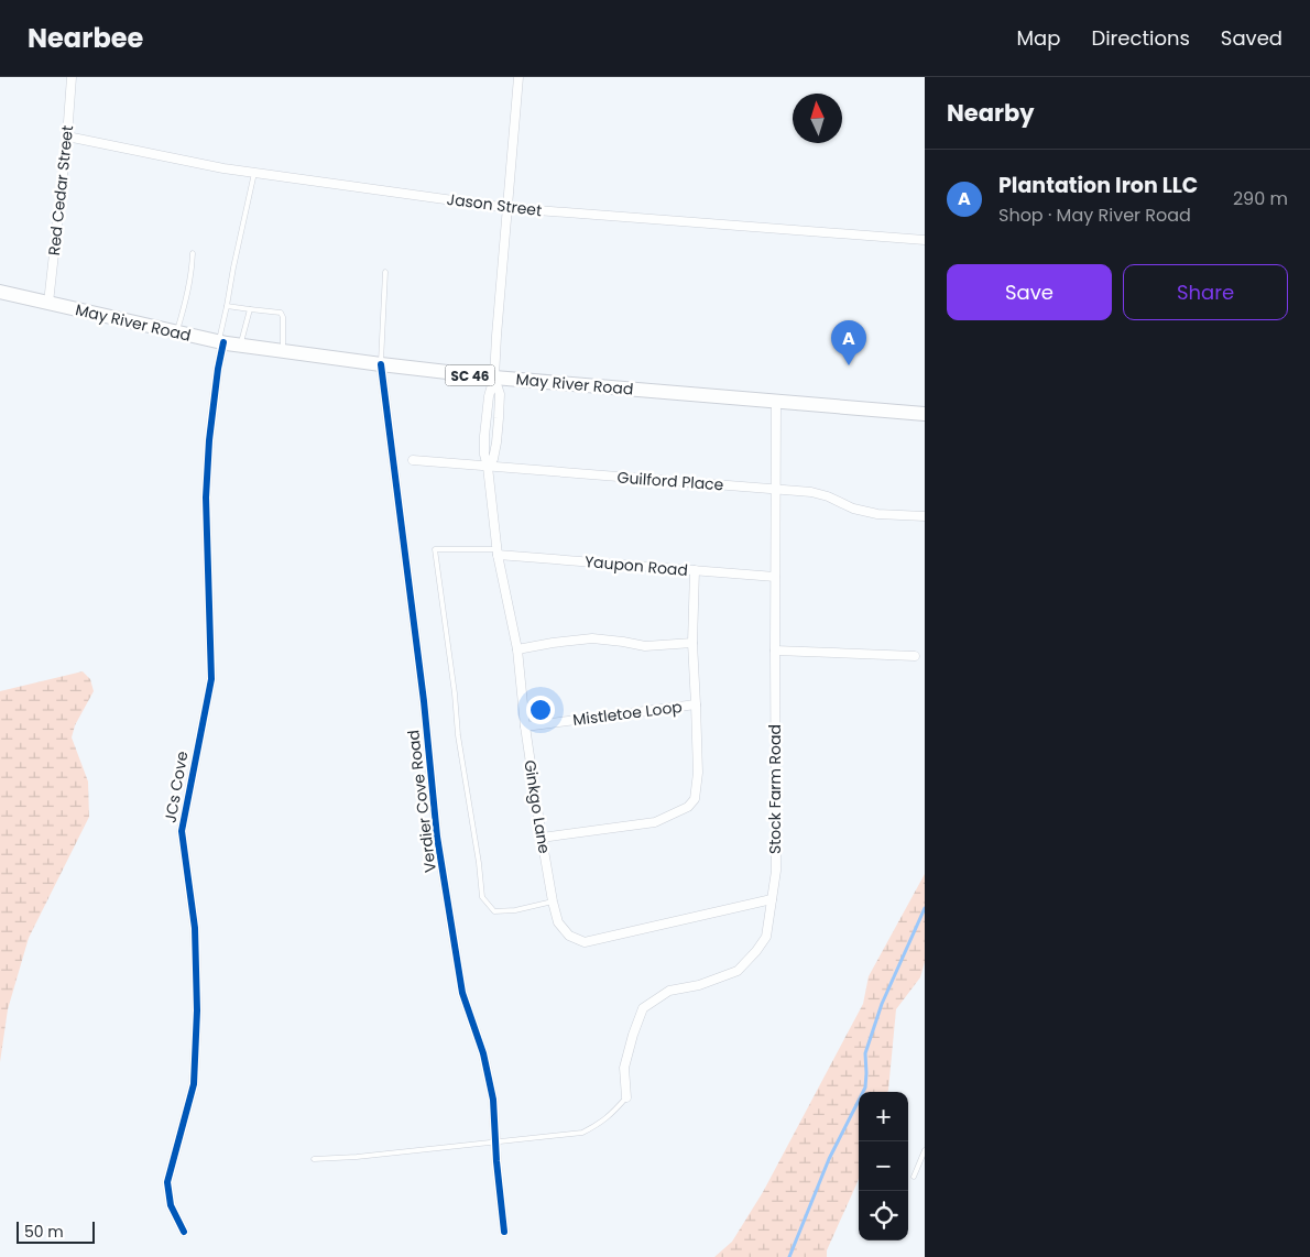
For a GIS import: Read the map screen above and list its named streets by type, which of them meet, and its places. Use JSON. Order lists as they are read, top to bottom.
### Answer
{
  "streets": {
    "main road": ["May River Road", "SC 46"],
    "street": [
      "Red Cedar Street",
      "Jason Street",
      "Guilford Place",
      "Yaupon Road",
      "Mistletoe Loop",
      "JCs Cove",
      "Stock Farm Road",
      "Verdier Cove Road",
      "Ginkgo Lane"
    ]
  },
  "crossings": [
    ["Red Cedar Street", "Jason Street"],
    ["Red Cedar Street", "May River Road"],
    ["Jason Street", "Ginkgo Lane"],
    ["May River Road", "JCs Cove"],
    ["May River Road", "Stock Farm Road"],
    ["May River Road", "Verdier Cove Road"],
    ["May River Road", "Ginkgo Lane"],
    ["Guilford Place", "Stock Farm Road"],
    ["Guilford Place", "Ginkgo Lane"],
    ["Yaupon Road", "Mistletoe Loop"],
    ["Yaupon Road", "Stock Farm Road"],
    ["Yaupon Road", "Ginkgo Lane"],
    ["Mistletoe Loop", "Ginkgo Lane"],
    ["Stock Farm Road", "Ginkgo Lane"]
  ],
  "scale_bar": "50 m",
  "north": "top",
  "page": {
    "header": "Nearbee",
    "nav": ["Map", "Directions", "Saved"],
    "heading": "Nearby",
    "list": [
      {
        "mark": "A",
        "name": "Plantation Iron LLC",
        "note": "Shop · May River Road",
        "value": "290 m"
      }
    ],
    "buttons": ["Save", "Share"],
    "pins": "A",
    "map_buttons": ["+", "−"],
    "scale": "50 m"
  }
}
